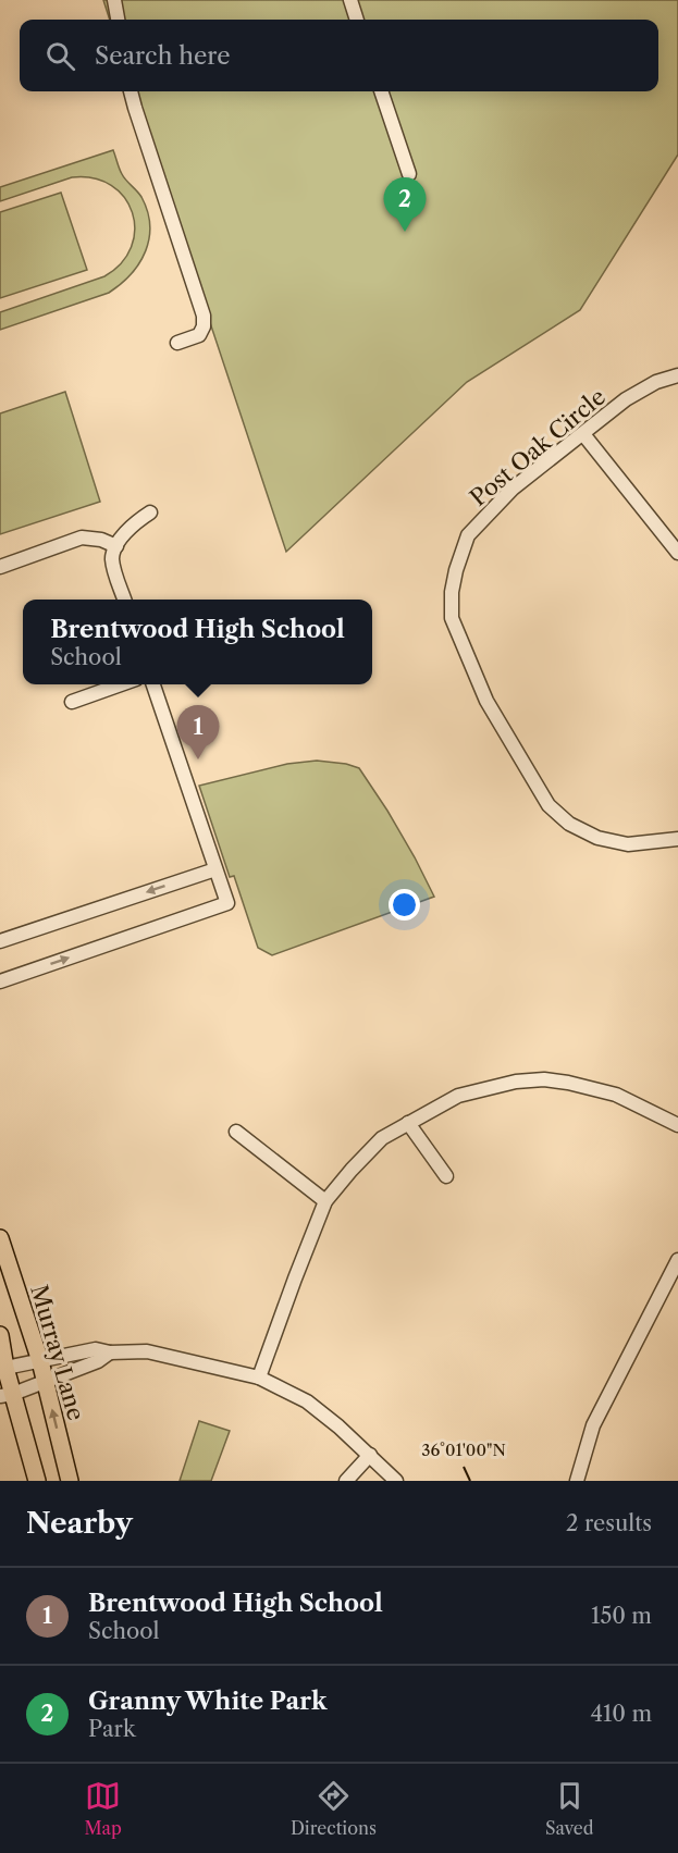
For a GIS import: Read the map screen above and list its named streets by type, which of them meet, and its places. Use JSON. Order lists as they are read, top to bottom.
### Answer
{
  "streets": {
    "main road": ["Murray Lane"],
    "street": ["Post Oak Circle"]
  },
  "page": {
    "search": "Search here",
    "pins": ["2", "1"],
    "popup": ["Brentwood High School", "School"],
    "heading": ["Nearby", "2 results"],
    "list": [
      {
        "mark": "1",
        "name": "Brentwood High School",
        "note": "School",
        "value": "150 m"
      },
      {
        "mark": "2",
        "name": "Granny White Park",
        "note": "Park",
        "value": "410 m"
      }
    ],
    "nav": ["Map", "Directions", "Saved"]
  },
  "coordinates": ["36°01'00\"N"]
}
